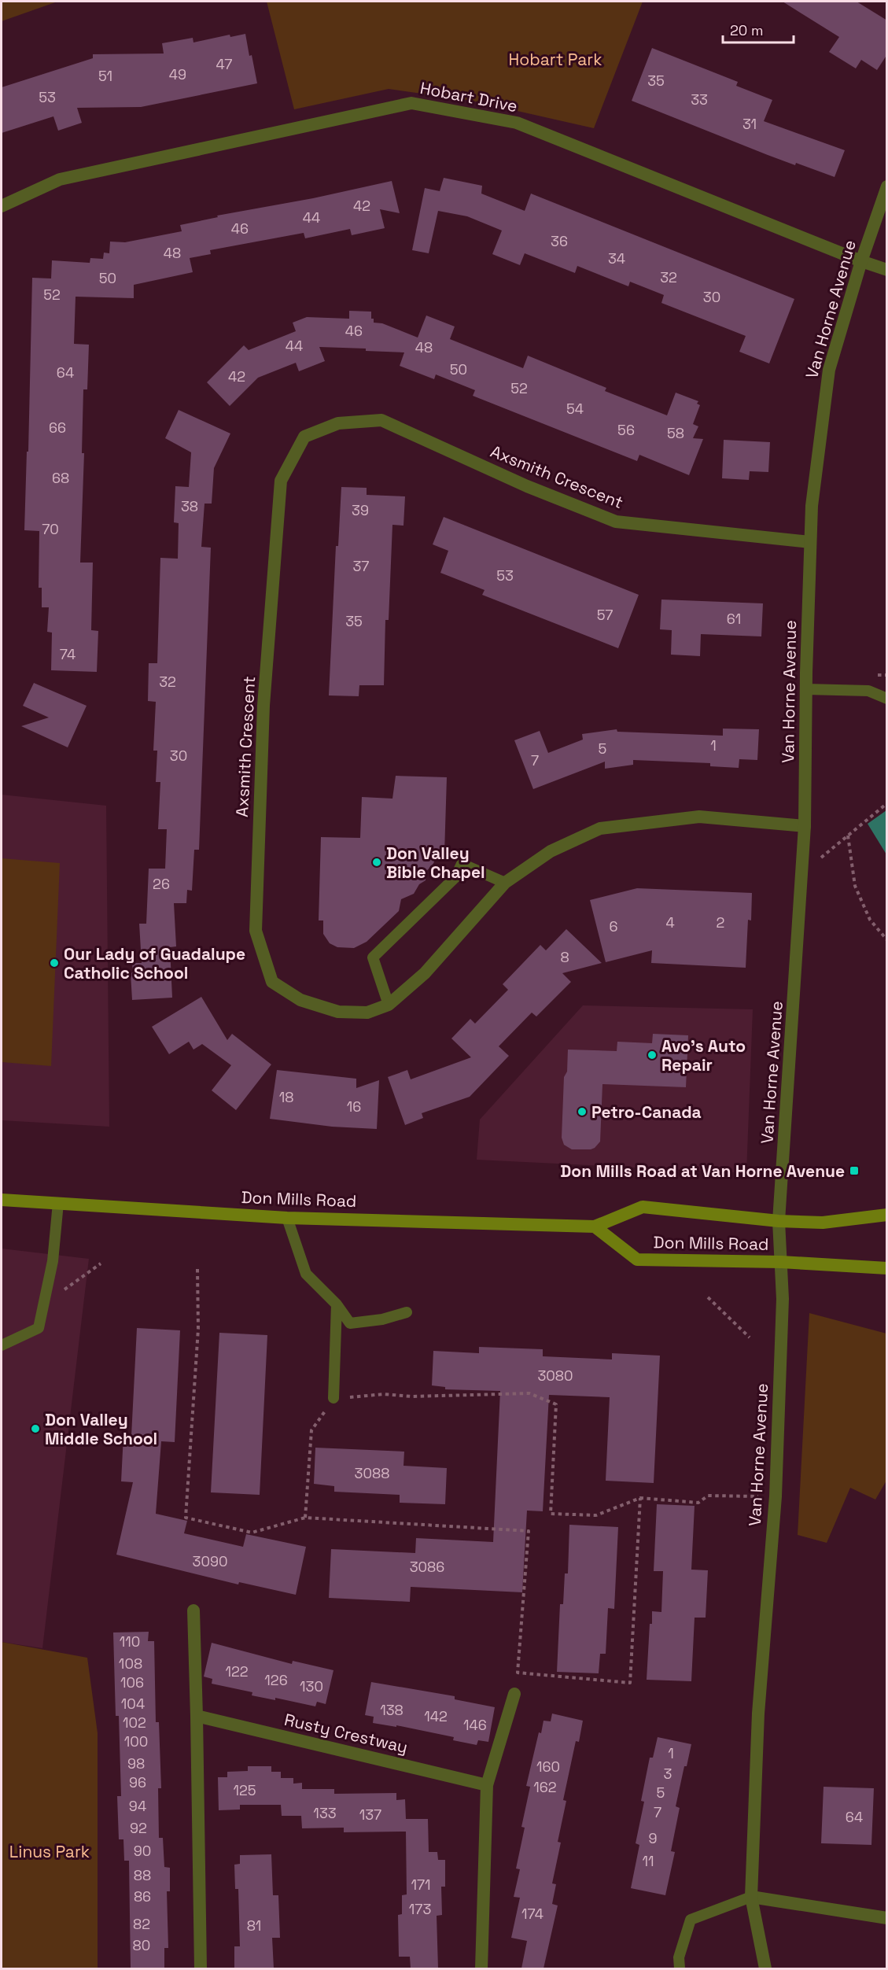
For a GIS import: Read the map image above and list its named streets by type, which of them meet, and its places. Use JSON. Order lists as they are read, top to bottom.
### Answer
{
  "streets": {
    "main road": ["Don Mills Road"],
    "street": [
      "Hobart Drive",
      "Van Horne Avenue",
      "Axsmith Crescent",
      "Rusty Crestway"
    ]
  },
  "crossings": [
    ["Hobart Drive", "Van Horne Avenue"],
    ["Van Horne Avenue", "Axsmith Crescent"],
    ["Van Horne Avenue", "Don Mills Road"]
  ],
  "parks": ["Hobart Park", "Linus Park"],
  "places": {
    "other": [
      "Don Valley Bible Chapel",
      "Our Lady of Guadalupe Catholic School",
      "Avo's Auto Repair",
      "Petro-Canada",
      "Don Valley Middle School"
    ],
    "transit": ["Don Mills Road at Van Horne Avenue"]
  },
  "house_numbers": [
    "47",
    "49",
    "51",
    "35",
    "53",
    "33",
    "31",
    "42",
    "44",
    "46",
    "36",
    "48",
    "34",
    "32",
    "50",
    "52",
    "30",
    "46",
    "44",
    "48",
    "50",
    "64",
    "42",
    "52",
    "54",
    "66",
    "56",
    "58",
    "68",
    "38",
    "39",
    "70",
    "37",
    "53",
    "57",
    "61",
    "35",
    "74",
    "32",
    "1",
    "5",
    "30",
    "7",
    "26",
    "4",
    "2",
    "6",
    "8",
    "18",
    "16",
    "3080",
    "3088",
    "3090",
    "3086",
    "110",
    "108",
    "122",
    "126",
    "106",
    "130",
    "104",
    "138",
    "142",
    "102",
    "146",
    "100",
    "1",
    "98",
    "160",
    "3",
    "96",
    "162",
    "125",
    "5",
    "94",
    "7",
    "133",
    "137",
    "64",
    "92",
    "9",
    "90",
    "11",
    "88",
    "171",
    "86",
    "173",
    "174",
    "82",
    "81",
    "80"
  ],
  "scale_bar": "20 m"
}
